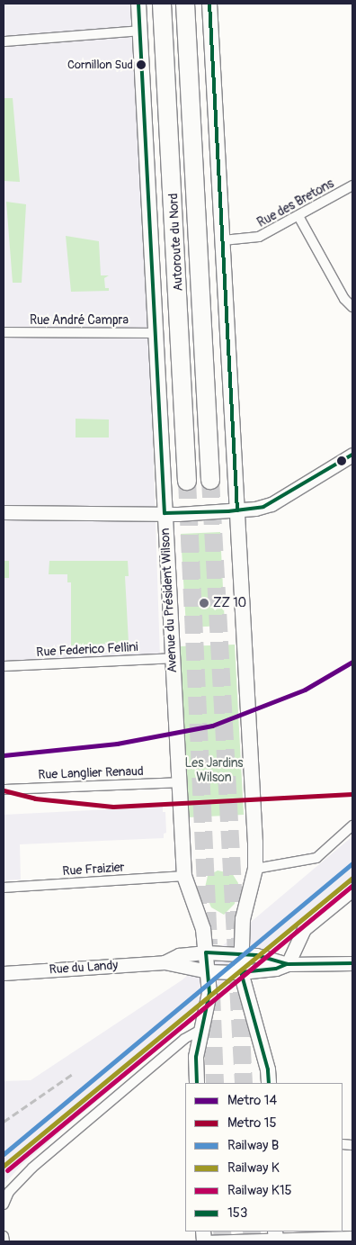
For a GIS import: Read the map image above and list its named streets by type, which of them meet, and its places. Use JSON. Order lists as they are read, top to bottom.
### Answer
{
  "streets": {
    "highway": ["Autoroute du Nord"],
    "main road": ["Avenue du Président Wilson", "Rue du Landy"],
    "street": [
      "Rue des Bretons",
      "Rue André Campra",
      "Rue Federico Fellini",
      "Rue Langlier Renaud",
      "Rue Fraizier"
    ]
  },
  "crossings": [
    ["Rue André Campra", "Avenue du Président Wilson"],
    ["Avenue du Président Wilson", "Rue Federico Fellini"],
    ["Avenue du Président Wilson", "Rue Langlier Renaud"],
    ["Avenue du Président Wilson", "Rue Fraizier"],
    ["Avenue du Président Wilson", "Rue du Landy"]
  ],
  "parks": ["Les Jardins Wilson"],
  "places": ["Cornillon Sud", "ZZ 10"],
  "lines": [
    "transit line 153",
    "metro line 14",
    "metro line 15",
    "rail line B",
    "rail line K",
    "rail line K15"
  ],
  "legend": [
    "Metro 14",
    "Metro 15",
    "Railway B",
    "Railway K",
    "Railway K15",
    "153"
  ]
}
